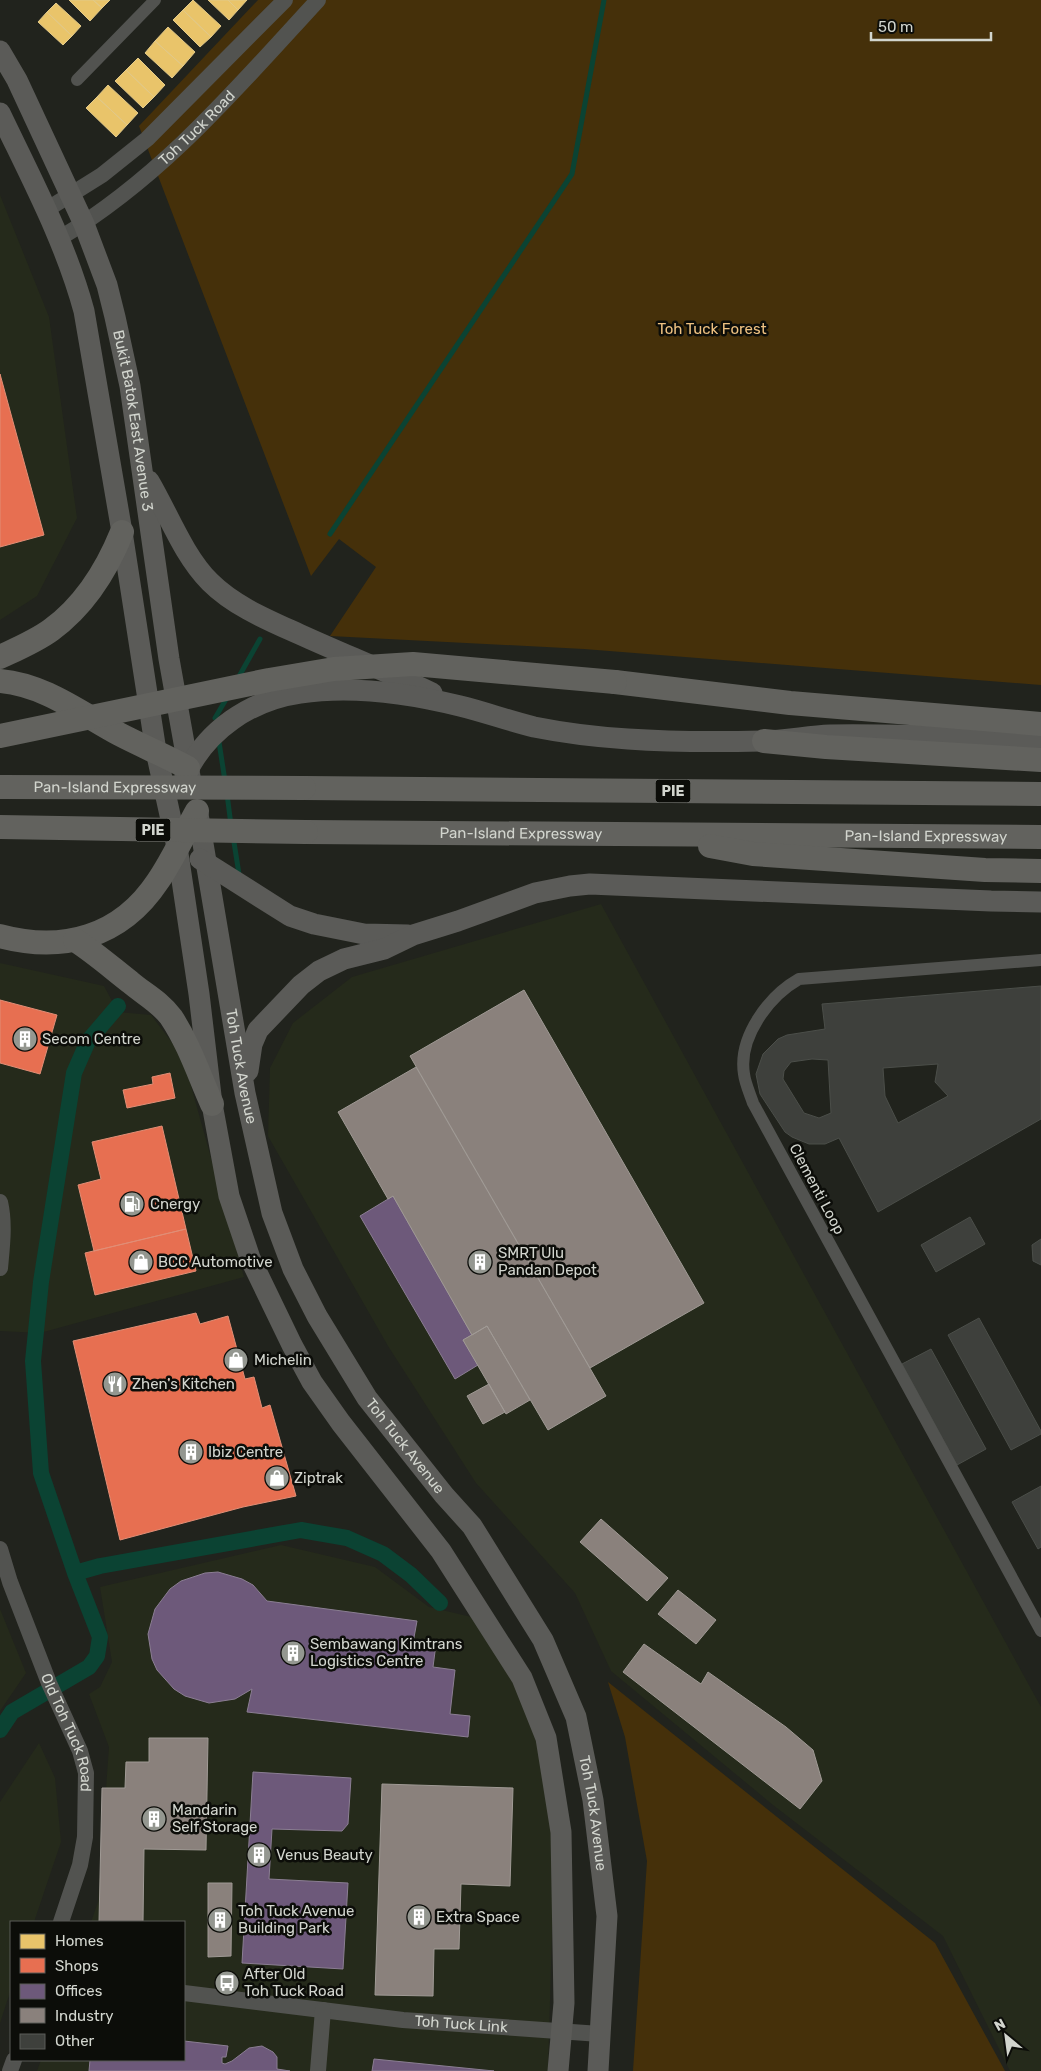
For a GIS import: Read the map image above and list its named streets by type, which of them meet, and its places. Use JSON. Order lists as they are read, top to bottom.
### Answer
{
  "streets": {
    "highway": ["Pan-Island Expressway", "PIE"],
    "main road": ["Bukit Batok East Avenue 3", "Toh Tuck Avenue"],
    "street": [
      "Toh Tuck Road",
      "Clementi Loop",
      "Old Toh Tuck Road",
      "Toh Tuck Link"
    ]
  },
  "crossings": [
    ["Toh Tuck Road", "Bukit Batok East Avenue 3"],
    ["Bukit Batok East Avenue 3", "Toh Tuck Avenue"],
    ["Toh Tuck Avenue", "Toh Tuck Link"]
  ],
  "parks": ["Toh Tuck Forest"],
  "places": {
    "building": [
      "Secom Centre",
      "SMRT Ulu Pandan Depot",
      "Ibiz Centre",
      "Sembawang Kimtrans Logistics Centre",
      "Mandarin Self Storage",
      "Venus Beauty",
      "Extra Space",
      "Toh Tuck Avenue Building Park"
    ],
    "fuel station": ["Cnergy"],
    "shop": ["BCC Automotive", "Michelin", "Ziptrak"],
    "restaurant": ["Zhen's Kitchen"],
    "bus stop": ["After Old Toh Tuck Road"]
  },
  "legend": [
    "Homes",
    "Shops",
    "Offices",
    "Industry",
    "Other"
  ],
  "scale_bar": "50 m",
  "north": "top left"
}
